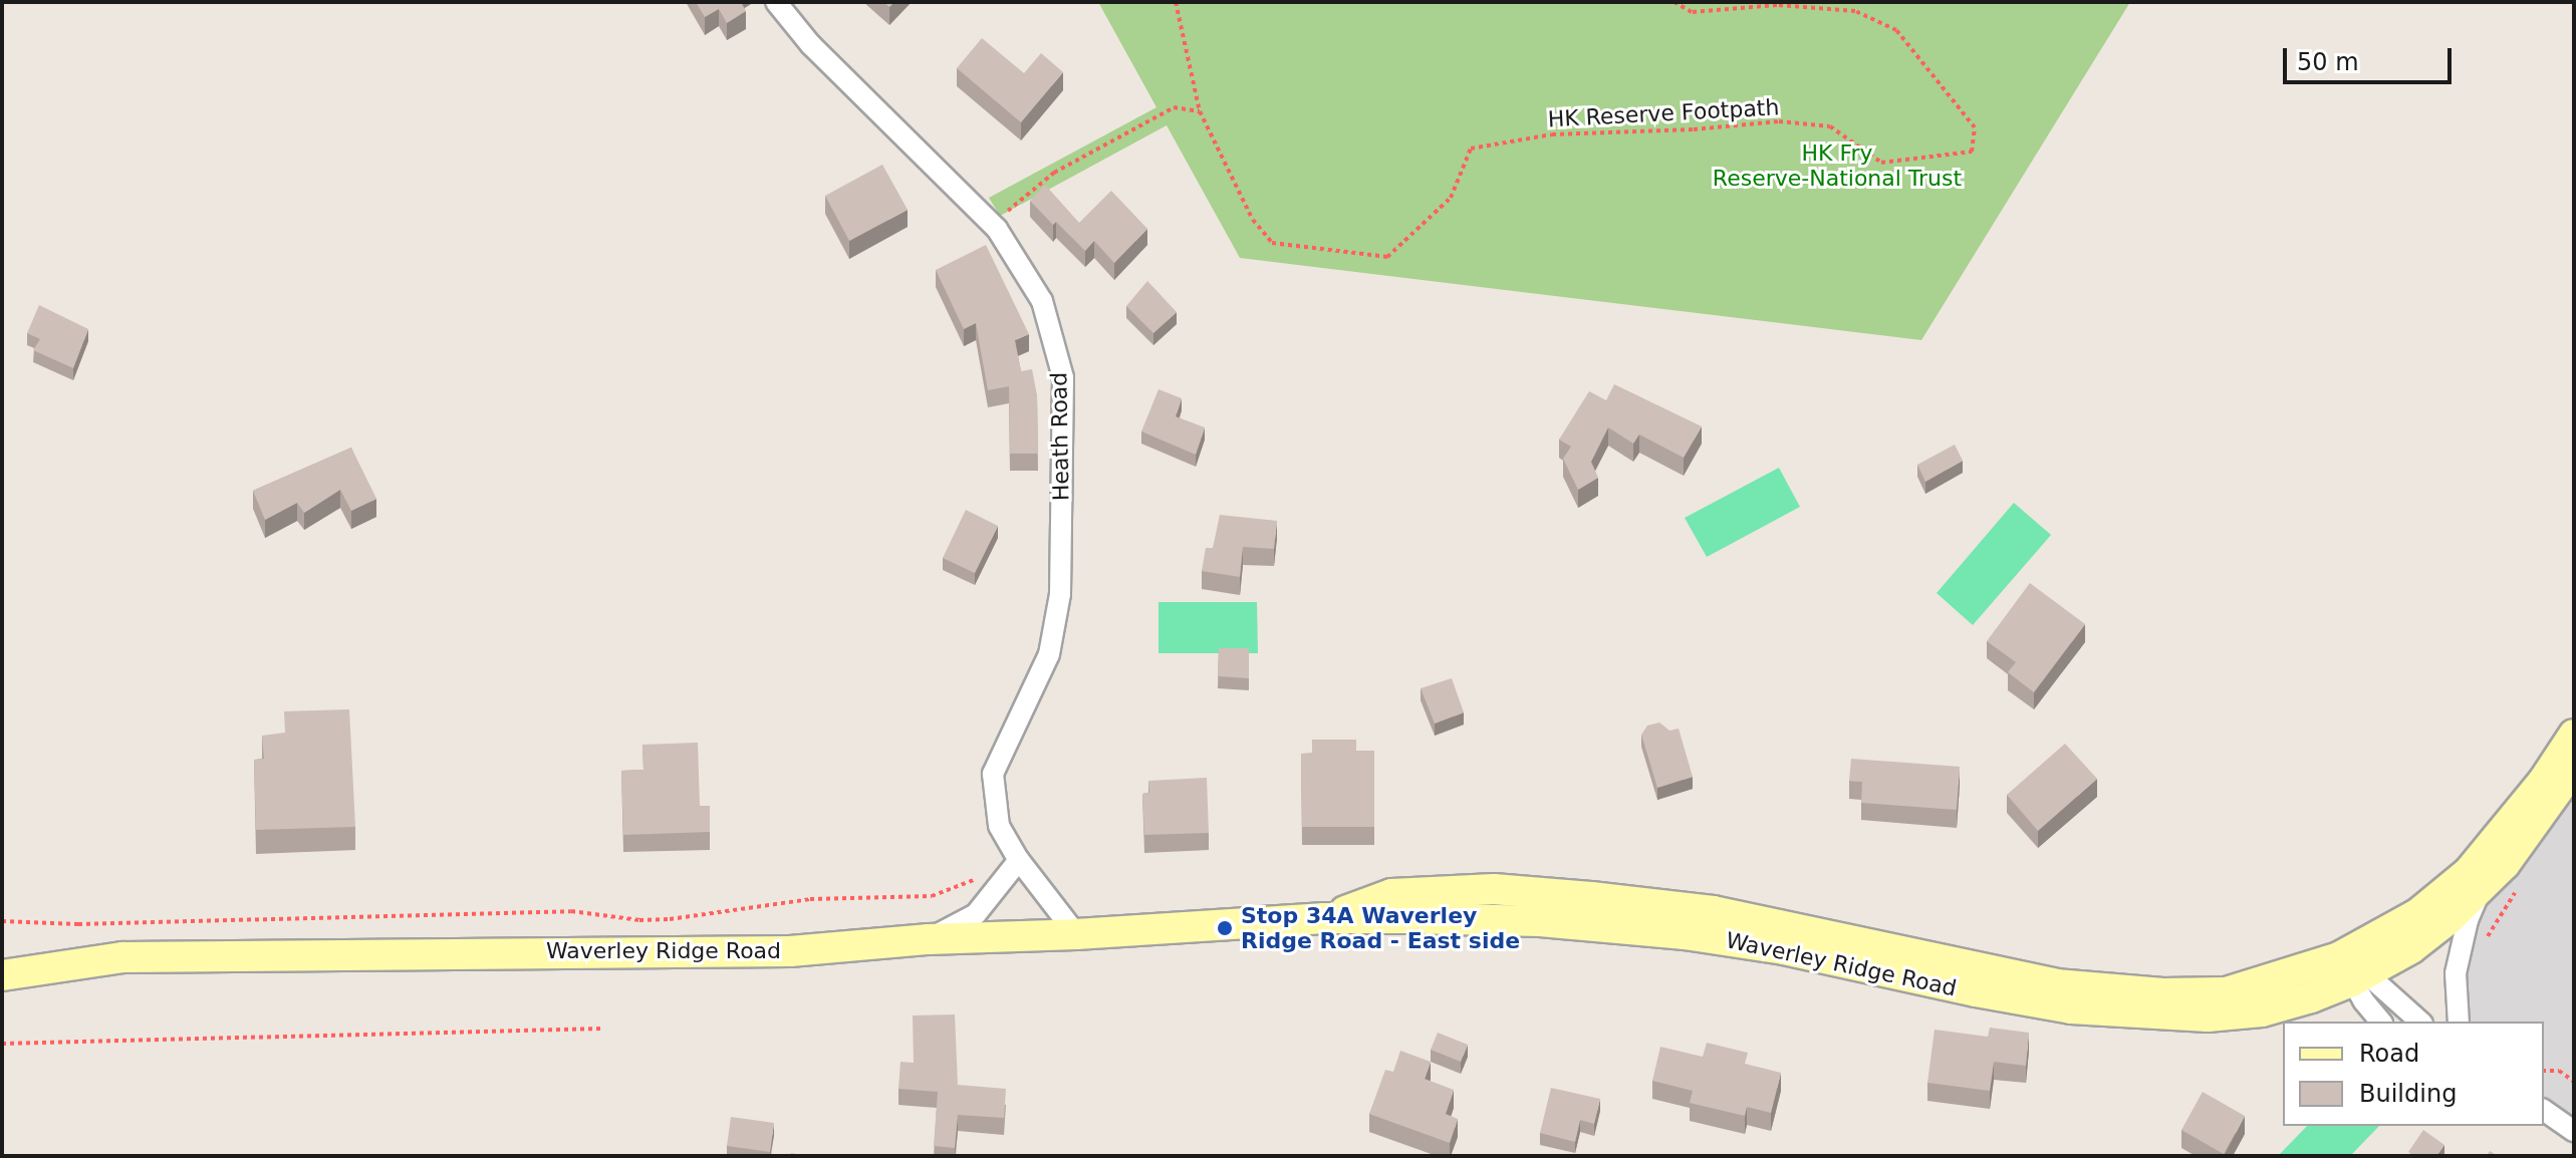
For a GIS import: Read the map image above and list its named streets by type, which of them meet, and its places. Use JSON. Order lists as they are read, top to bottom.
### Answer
{
  "streets": {
    "main road": ["Waverley Ridge Road"],
    "street": ["Heath Road"],
    "path": ["HK Reserve Footpath"]
  },
  "crossings": [
    ["Heath Road", "Waverley Ridge Road"]
  ],
  "parks": ["HK Fry Reserve-National Trust"],
  "places": ["Stop 34A Waverley Ridge Road - East side"],
  "legend": ["Road", "Building"],
  "scale_bar": "50 m"
}
